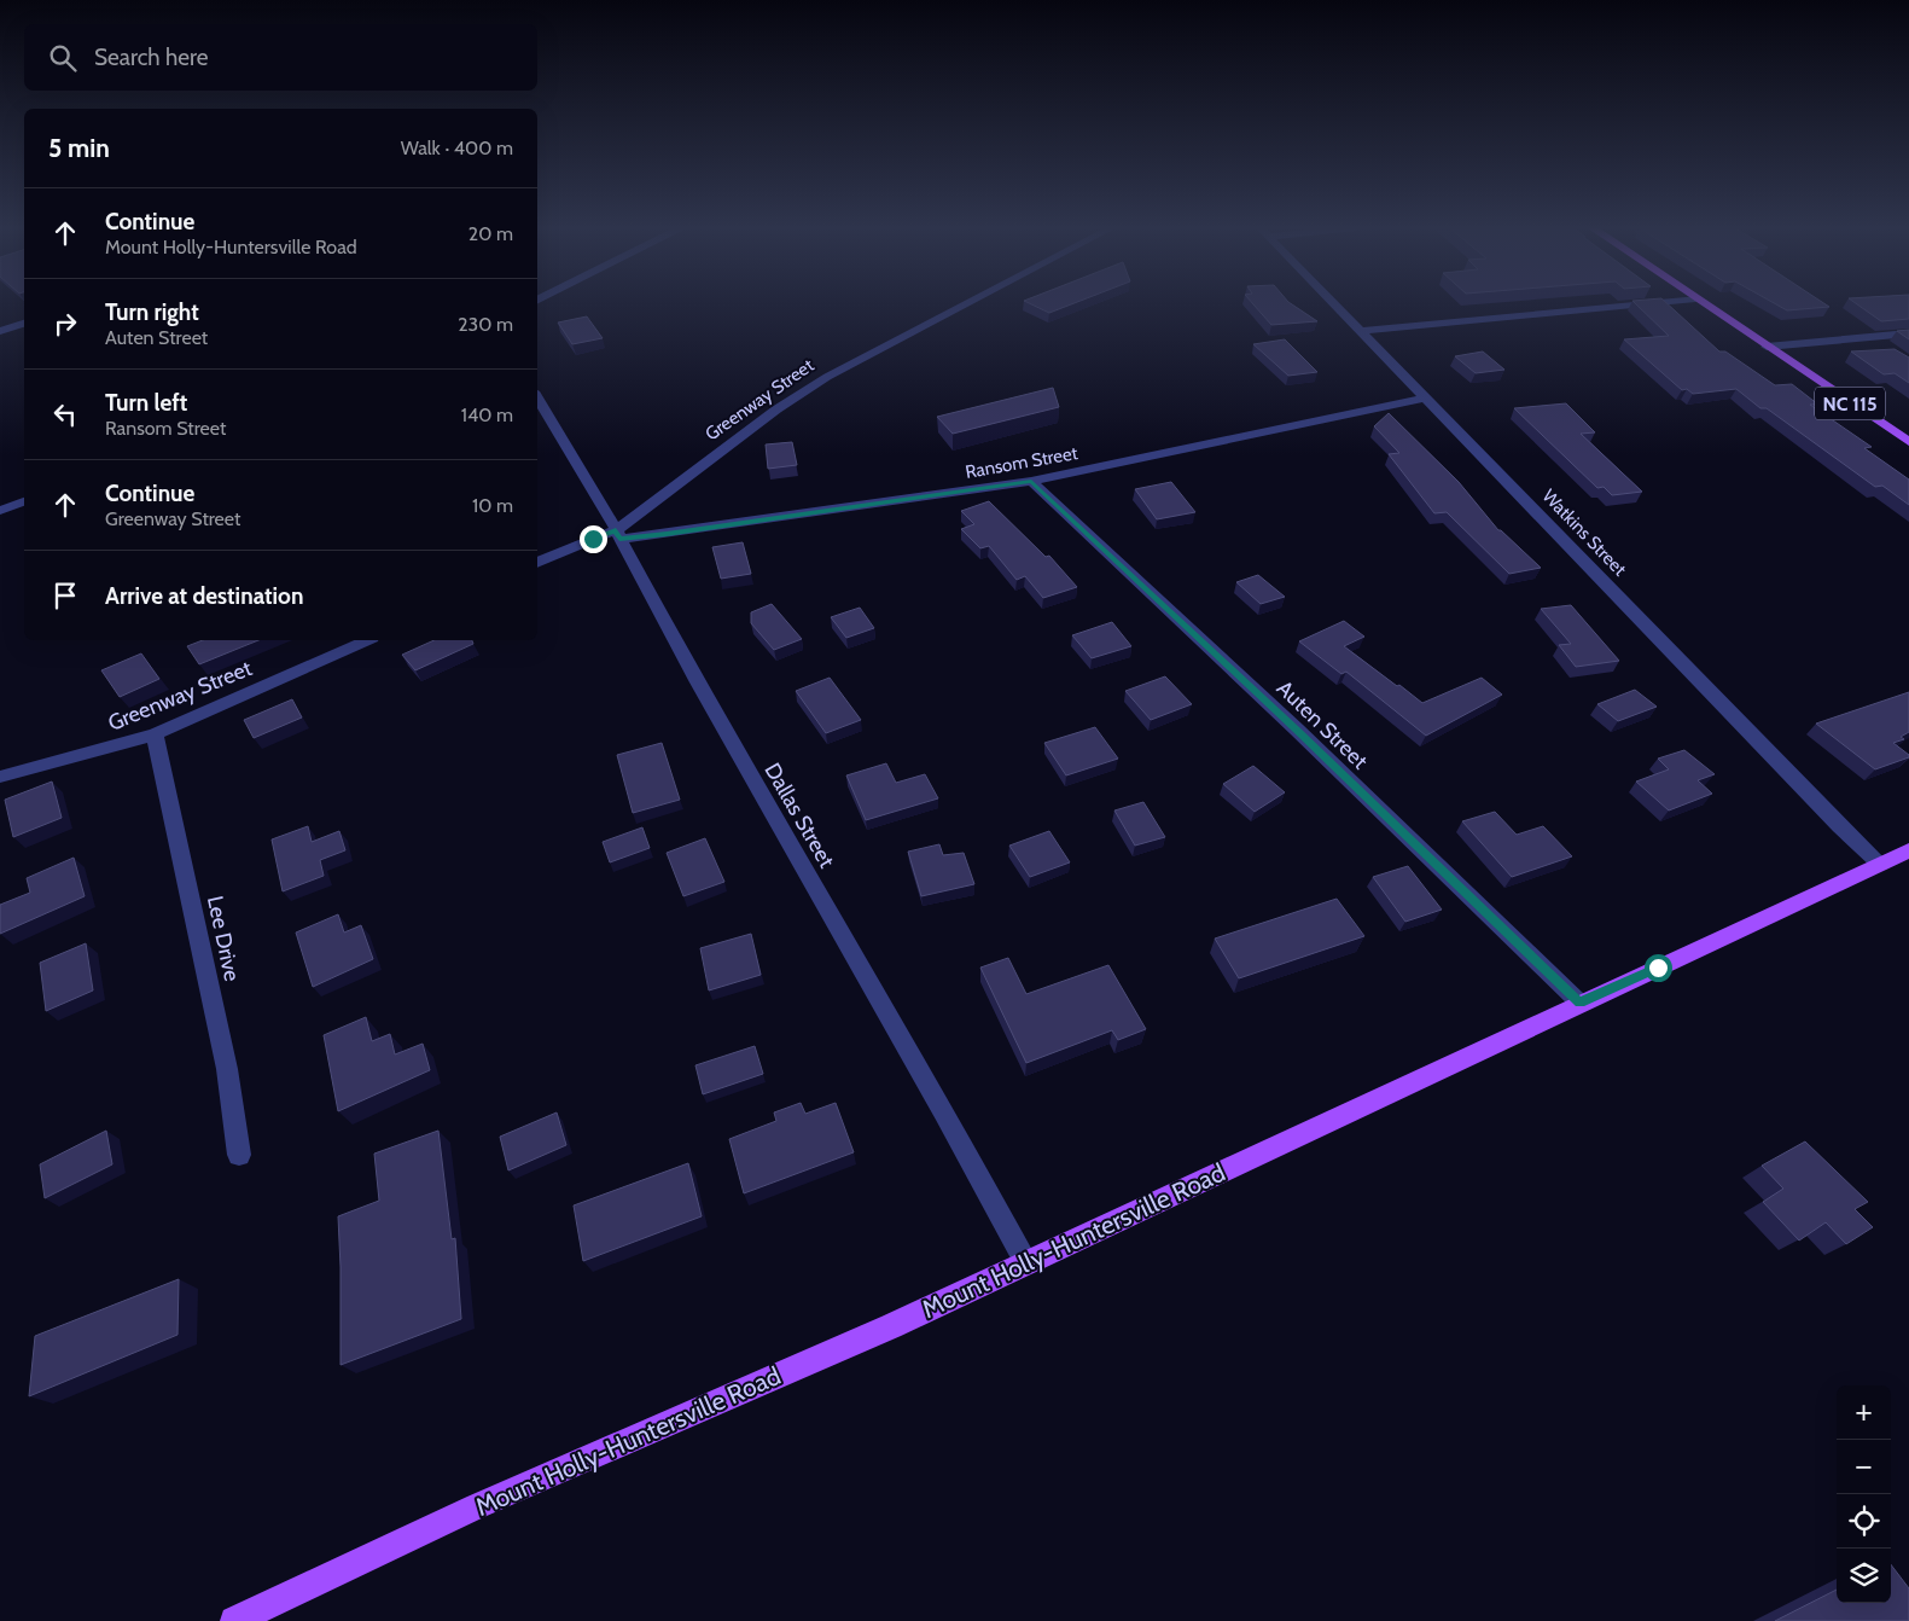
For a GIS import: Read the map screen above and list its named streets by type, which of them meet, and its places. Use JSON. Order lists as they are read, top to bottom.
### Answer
{
  "streets": {
    "main road": ["NC 115", "Mount Holly-Huntersville Road"],
    "street": [
      "Greenway Street",
      "Ransom Street",
      "Watkins Street",
      "Auten Street",
      "Dallas Street",
      "Lee Drive"
    ]
  },
  "crossings": [
    ["Greenway Street", "Ransom Street"],
    ["Greenway Street", "Dallas Street"],
    ["Greenway Street", "Lee Drive"],
    ["Ransom Street", "Watkins Street"],
    ["Ransom Street", "Auten Street"],
    ["Ransom Street", "Dallas Street"],
    ["Watkins Street", "Mount Holly-Huntersville Road"],
    ["Auten Street", "Mount Holly-Huntersville Road"],
    ["Dallas Street", "Mount Holly-Huntersville Road"]
  ],
  "page": {
    "search": "Search here",
    "heading": ["5 min", "Walk · 400 m"],
    "list": [
      ["Continue", "Mount Holly-Huntersville Road", "20 m"],
      ["Turn right", "Auten Street", "230 m"],
      ["Turn left", "Ransom Street", "140 m"],
      ["Continue", "Greenway Street", "10 m"],
      "Arrive at destination"
    ],
    "map_buttons": ["+", "−"]
  }
}
